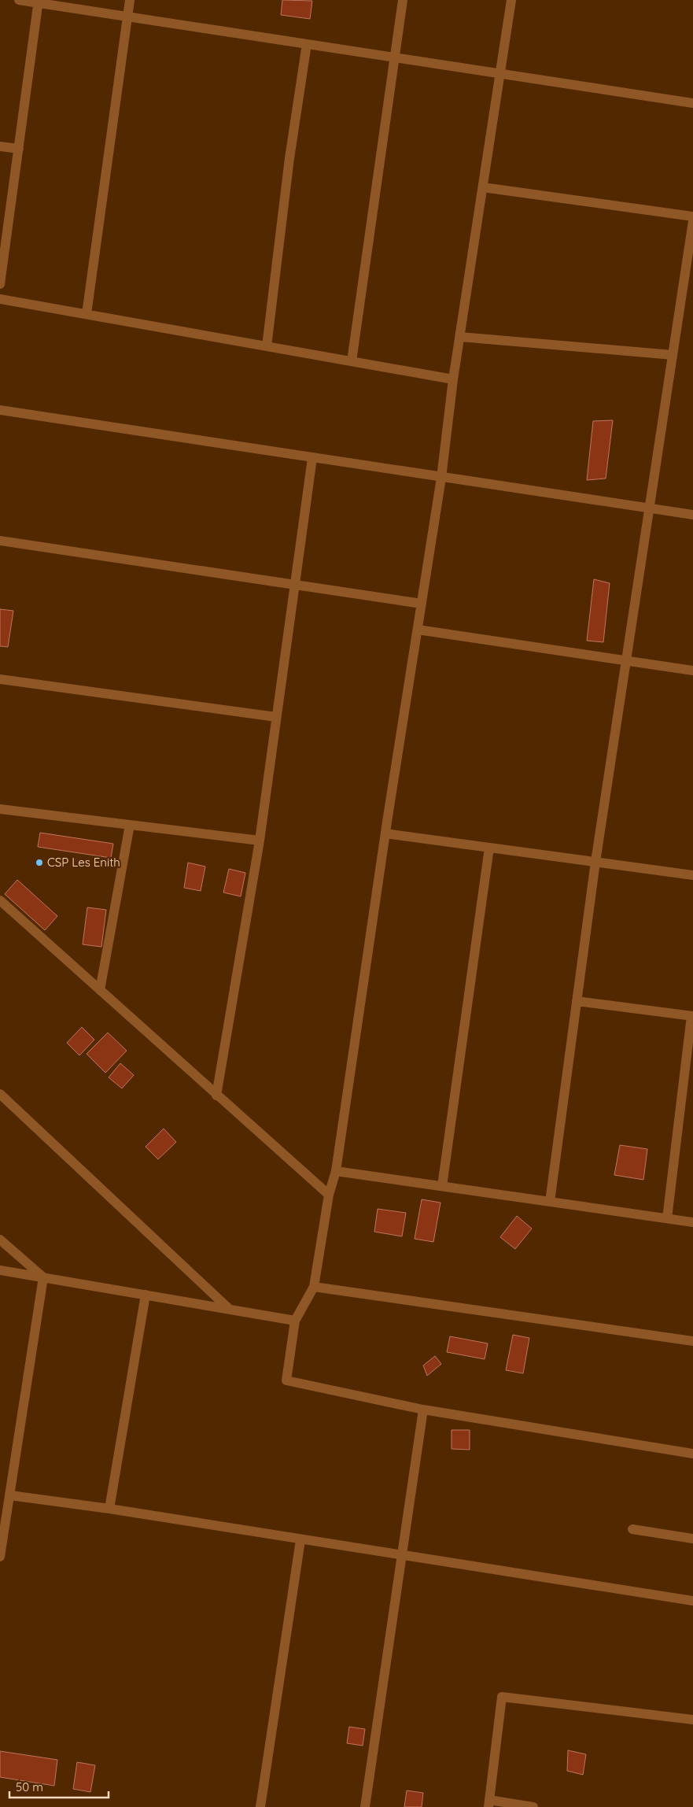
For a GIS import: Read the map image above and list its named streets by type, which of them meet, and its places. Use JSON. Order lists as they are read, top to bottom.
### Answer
{
  "places": ["CSP Les Enith"],
  "scale_bar": "50 m"
}
